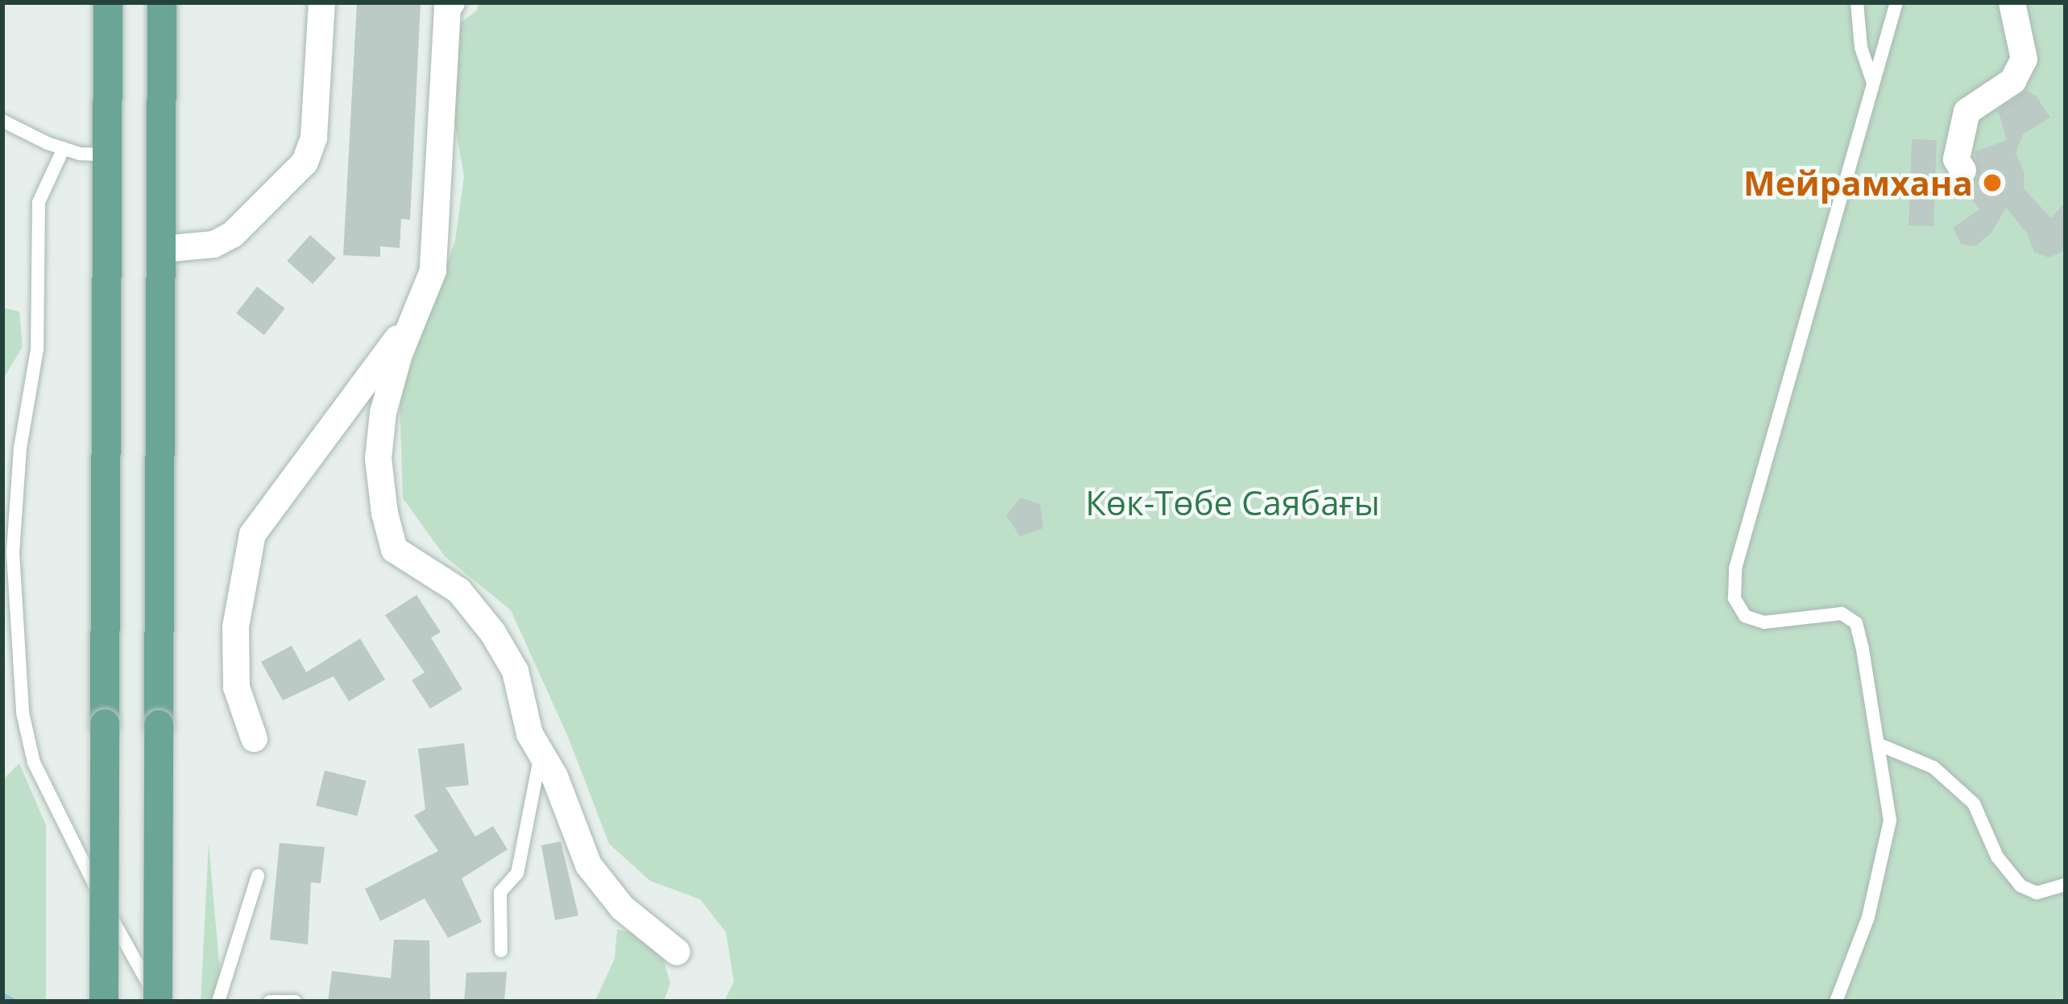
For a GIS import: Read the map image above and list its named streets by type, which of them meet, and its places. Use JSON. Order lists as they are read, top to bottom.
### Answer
{
  "parks": ["Көк-Төбе Саябағы"],
  "places": ["Мейрамхана"]
}
